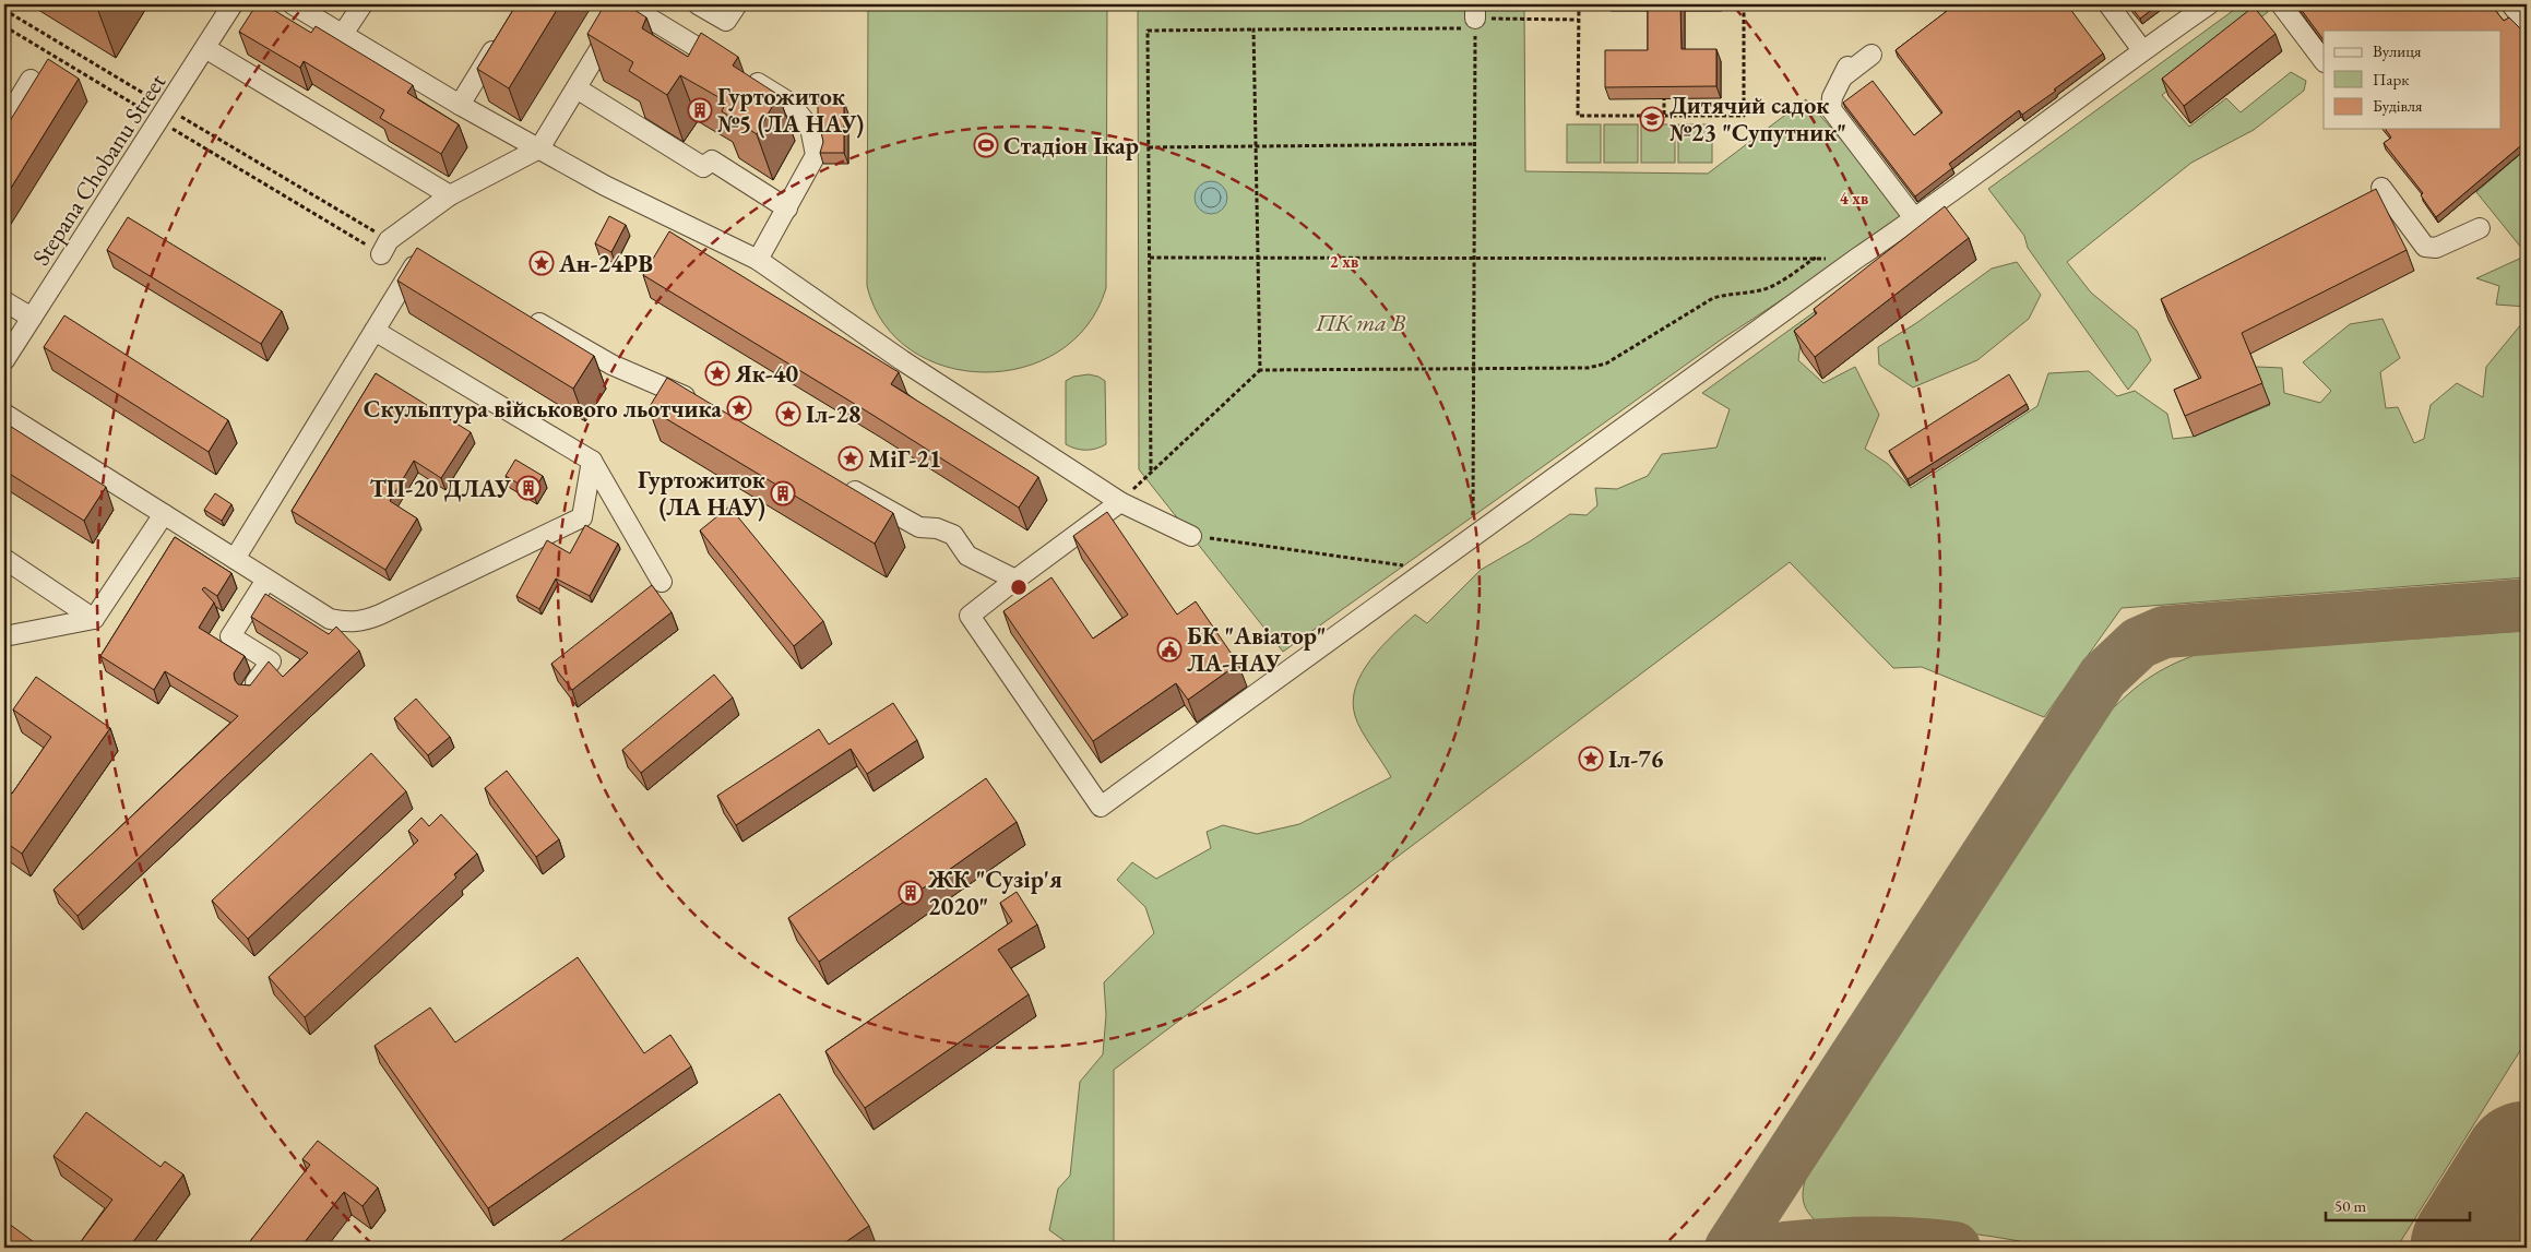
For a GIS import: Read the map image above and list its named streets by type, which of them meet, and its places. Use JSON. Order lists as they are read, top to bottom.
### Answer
{
  "streets": {
    "street": ["Stepana Chobanu Street"]
  },
  "parks": ["ПК та В"],
  "places": {
    "building": [
      "Гуртожиток №5 (ЛА НАУ)",
      "ТП-20 ДЛАУ",
      "Гуртожиток (ЛА НАУ)",
      "ЖК \"Сузір'я 2020\""
    ],
    "school or university": ["Дитячий садок №23 \"Супутник\""],
    "sports": ["Стадіон Ікар"],
    "place": [
      "Ан-24РВ",
      "Як-40",
      "Скульптура військового льотчика",
      "Іл-28",
      "МіГ-21",
      "Іл-76"
    ],
    "public building": ["БК \"Авіатор\" ЛА-НАУ"]
  },
  "legend": ["Вулиця", "Парк", "Будівля"],
  "scale_bar": "50 m",
  "rings": ["4 хв", "2 хв"]
}
